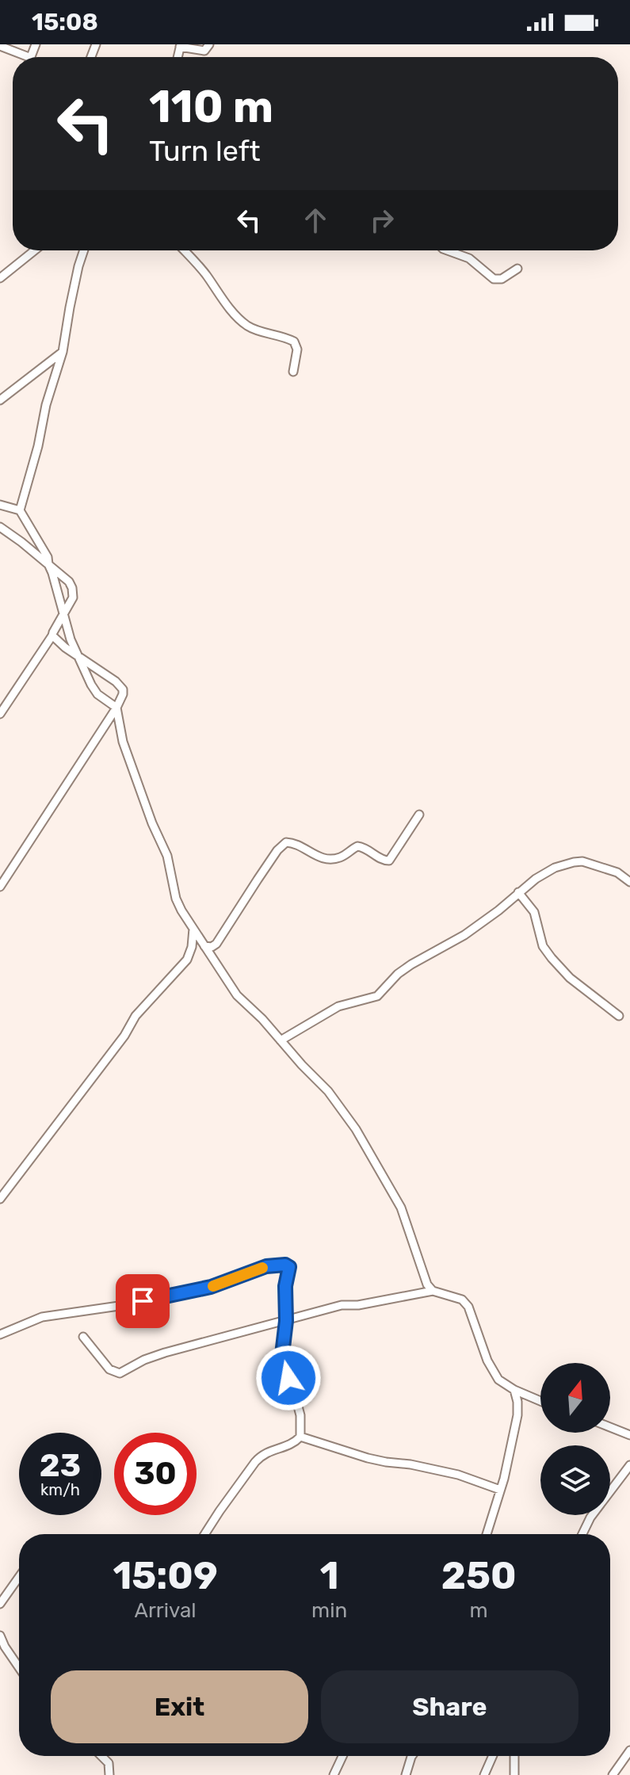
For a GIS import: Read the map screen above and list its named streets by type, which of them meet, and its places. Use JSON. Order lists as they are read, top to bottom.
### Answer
{
  "north": "top",
  "page": {
    "status": "15:08",
    "turn": ["110 m", "Turn left"],
    "speed": "23 km/h",
    "limit": "30",
    "eta": [
      "15:09",
      "Arrival",
      "1",
      "min",
      "250",
      "m"
    ],
    "buttons": ["Exit", "Share"]
  }
}
